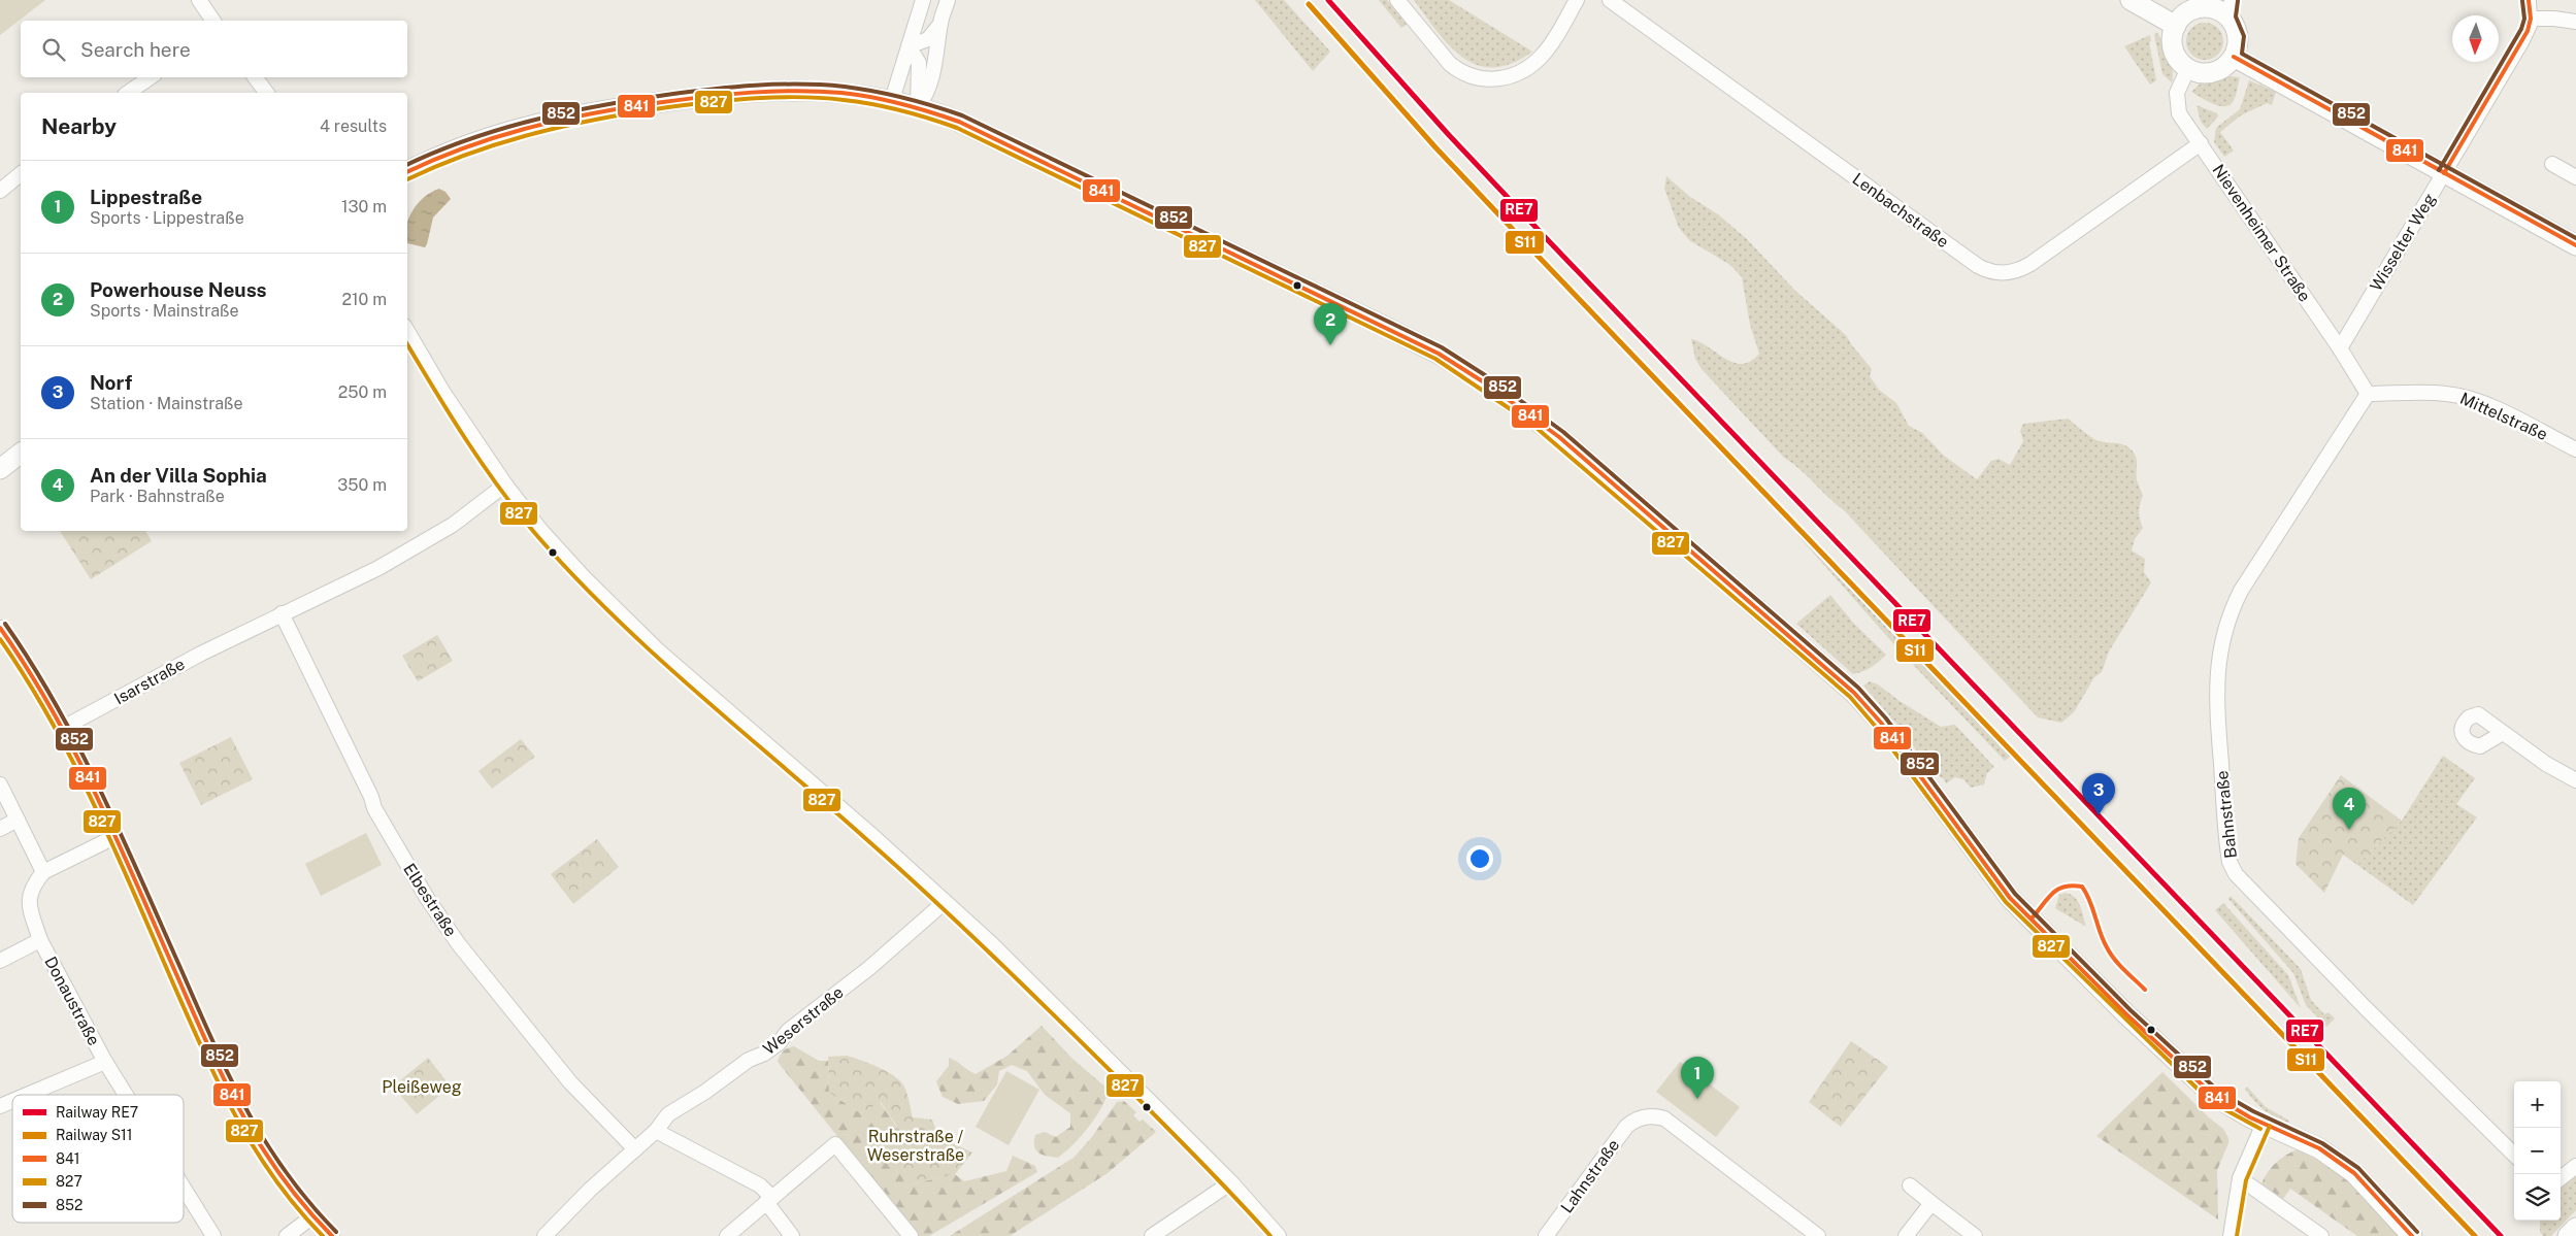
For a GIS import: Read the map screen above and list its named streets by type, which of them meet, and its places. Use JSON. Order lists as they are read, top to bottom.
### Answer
{
  "streets": {
    "street": [
      "Lenbachstraße",
      "Nievenheimer Straße",
      "Wisselter Weg",
      "Mittelstraße",
      "Isarstraße",
      "Bahnstraße",
      "Elbestraße",
      "Donaustraße",
      "Weserstraße",
      "Lahnstraße"
    ]
  },
  "crossings": [
    ["Lenbachstraße", "Nievenheimer Straße"],
    ["Nievenheimer Straße", "Wisselter Weg"],
    ["Nievenheimer Straße", "Mittelstraße"],
    ["Nievenheimer Straße", "Bahnstraße"],
    ["Mittelstraße", "Bahnstraße"],
    ["Isarstraße", "Elbestraße"],
    ["Elbestraße", "Weserstraße"]
  ],
  "parks": ["Pleißeweg", "Ruhrstraße / Weserstraße"],
  "lines": [
    "rail line RE7",
    "transit line 841",
    "transit line 852",
    "rail line S11",
    "transit line 827"
  ],
  "legend": [
    "Railway RE7",
    "Railway S11",
    "841",
    "827",
    "852"
  ],
  "north": "bottom",
  "page": {
    "search": "Search here",
    "heading": ["Nearby", "4 results"],
    "list": [
      {
        "mark": "1",
        "name": "Lippestraße",
        "note": "Sports · Lippestraße",
        "value": "130 m"
      },
      {
        "mark": "2",
        "name": "Powerhouse Neuss",
        "note": "Sports · Mainstraße",
        "value": "210 m"
      },
      {
        "mark": "3",
        "name": "Norf",
        "note": "Station · Mainstraße",
        "value": "250 m"
      },
      {
        "mark": "4",
        "name": "An der Villa Sophia",
        "note": "Park · Bahnstraße",
        "value": "350 m"
      }
    ],
    "pins": [
      "2",
      "3",
      "4",
      "1"
    ],
    "map_buttons": ["+", "−"]
  }
}
